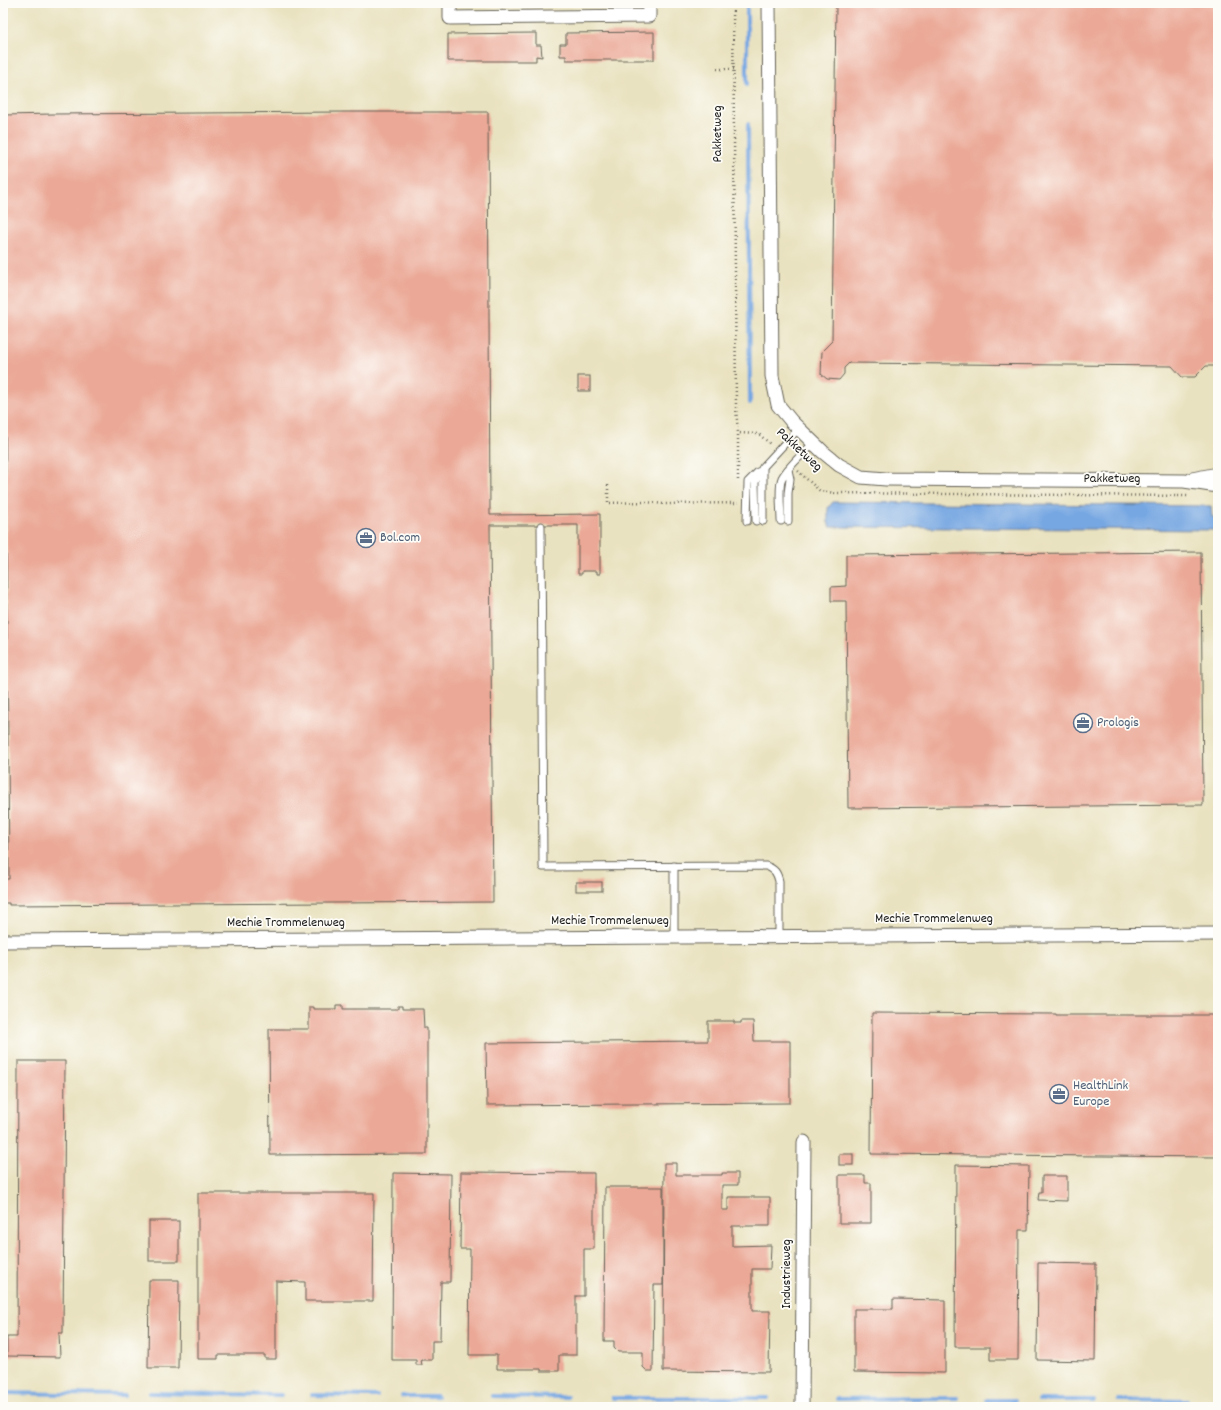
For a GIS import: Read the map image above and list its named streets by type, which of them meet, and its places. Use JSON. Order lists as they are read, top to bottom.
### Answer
{
  "streets": {
    "street": ["Pakketweg", "Mechie Trommelenweg", "Industrieweg"]
  },
  "places": {
    "office": ["Bol.com", "Prologis", "HealthLink Europe"]
  }
}
